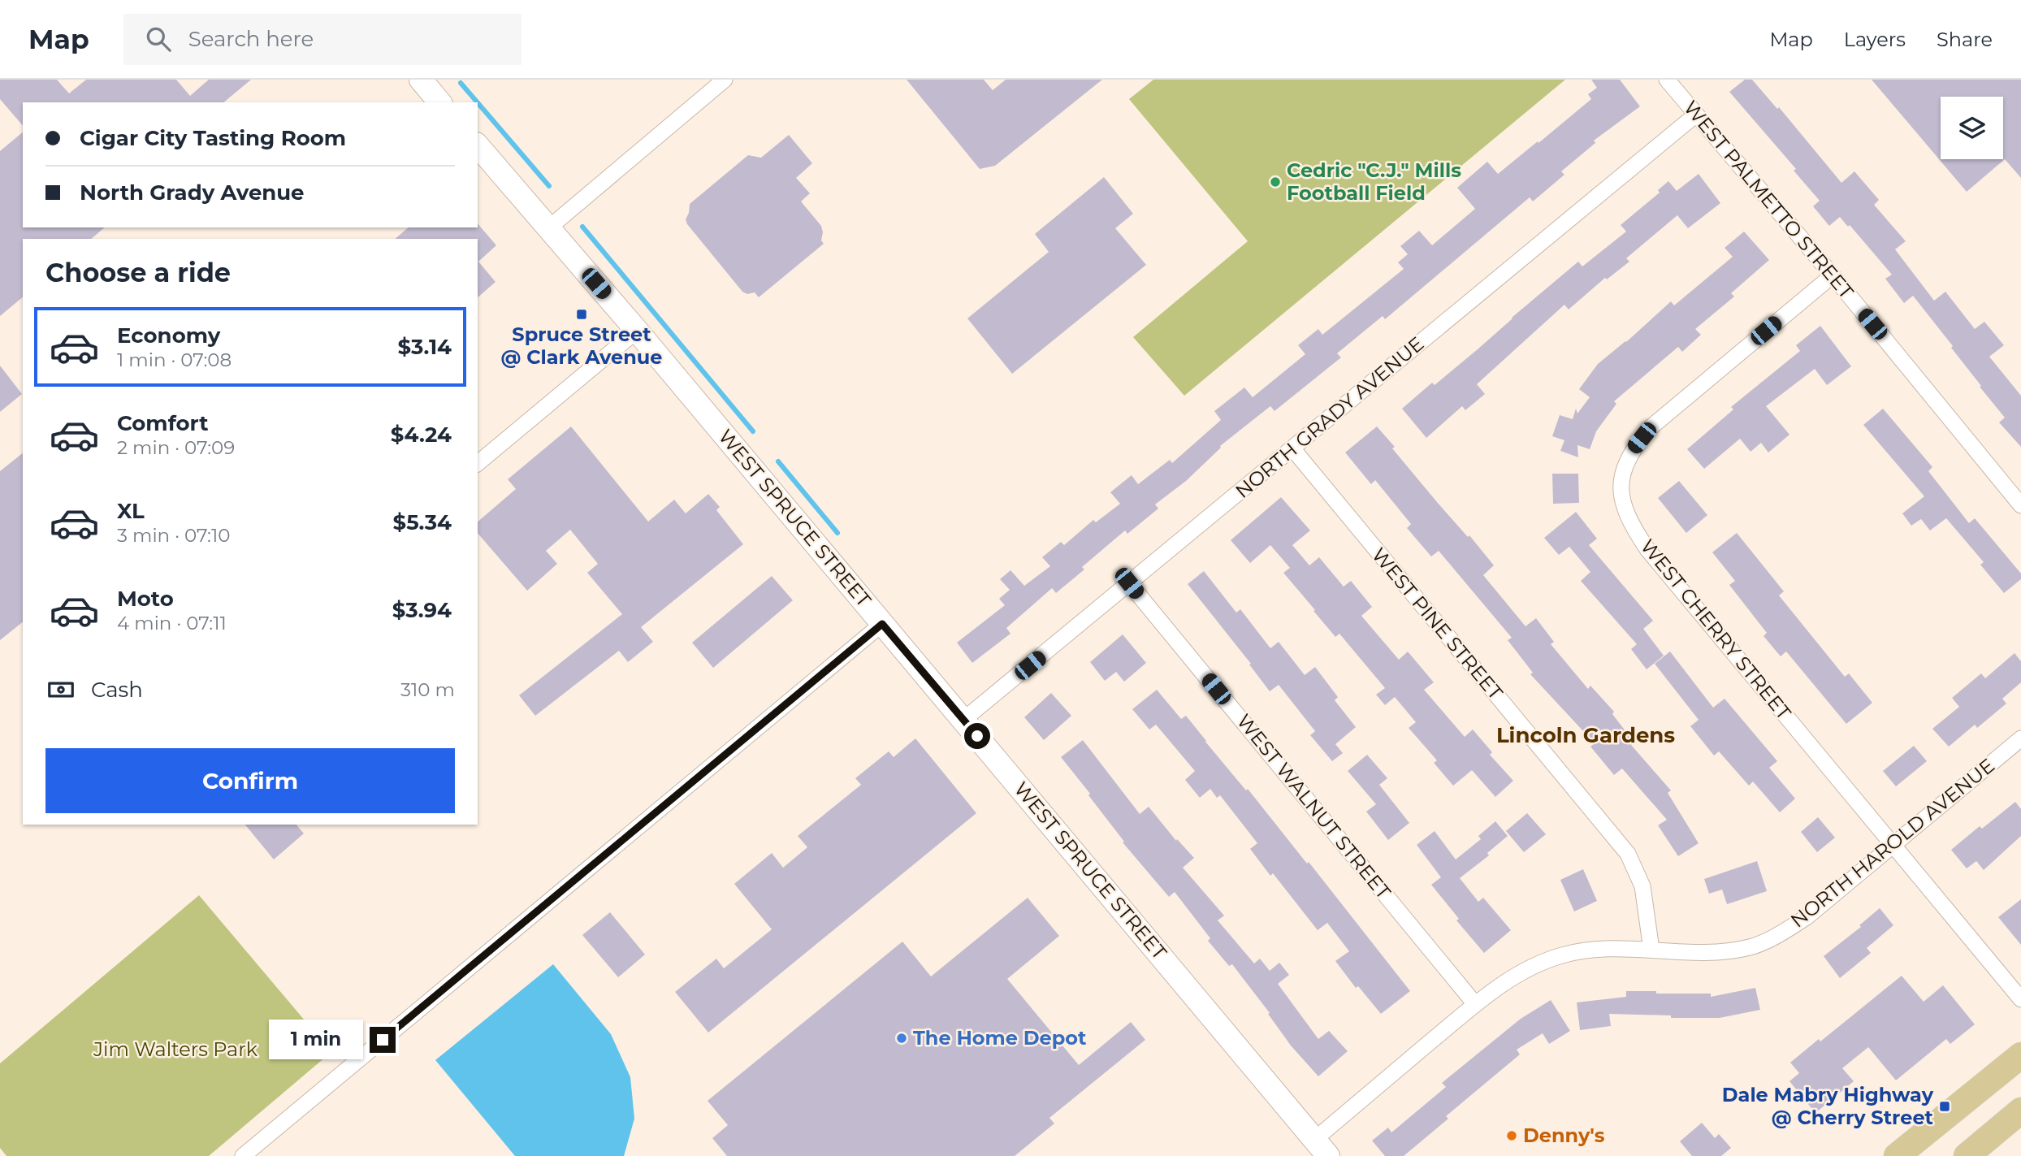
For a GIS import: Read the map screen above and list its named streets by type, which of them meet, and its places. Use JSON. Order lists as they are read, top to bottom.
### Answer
{
  "streets": {
    "street": [
      "WEST PALMETTO STREET",
      "NORTH GRADY AVENUE",
      "WEST SPRUCE STREET",
      "WEST PINE STREET",
      "WEST CHERRY STREET",
      "WEST WALNUT STREET",
      "NORTH HAROLD AVENUE"
    ]
  },
  "crossings": [
    ["WEST PALMETTO STREET", "NORTH GRADY AVENUE"],
    ["WEST PALMETTO STREET", "WEST CHERRY STREET"],
    ["NORTH GRADY AVENUE", "WEST SPRUCE STREET"],
    ["NORTH GRADY AVENUE", "WEST PINE STREET"],
    ["NORTH GRADY AVENUE", "WEST WALNUT STREET"],
    ["WEST SPRUCE STREET", "NORTH HAROLD AVENUE"],
    ["WEST PINE STREET", "NORTH HAROLD AVENUE"],
    ["WEST CHERRY STREET", "NORTH HAROLD AVENUE"],
    ["WEST WALNUT STREET", "NORTH HAROLD AVENUE"]
  ],
  "districts": ["Lincoln Gardens"],
  "parks": ["Jim Walters Park"],
  "places": {
    "other": ["Cedric \"C.J.\" Mills Football Field", "The Home Depot", "Denny's"],
    "transit": ["Spruce Street @ Clark Avenue", "Dale Mabry Highway @ Cherry Street"]
  },
  "page": {
    "header": "Map",
    "search": "Search here",
    "nav": ["Map", "Layers", "Share"],
    "banner": ["Cigar City Tasting Room", "North Grady Avenue"],
    "heading": "Choose a ride",
    "list": [
      {
        "name": "Economy",
        "note": "1 min · 07:08",
        "value": "$3.14"
      },
      {
        "name": "Comfort",
        "note": "2 min · 07:09",
        "value": "$4.24"
      },
      {
        "name": "XL",
        "note": "3 min · 07:10",
        "value": "$5.34"
      },
      {
        "name": "Moto",
        "note": "4 min · 07:11",
        "value": "$3.94"
      }
    ],
    "pay": ["Cash", "310 m"],
    "buttons": "Confirm",
    "bubble": "1 min"
  }
}
